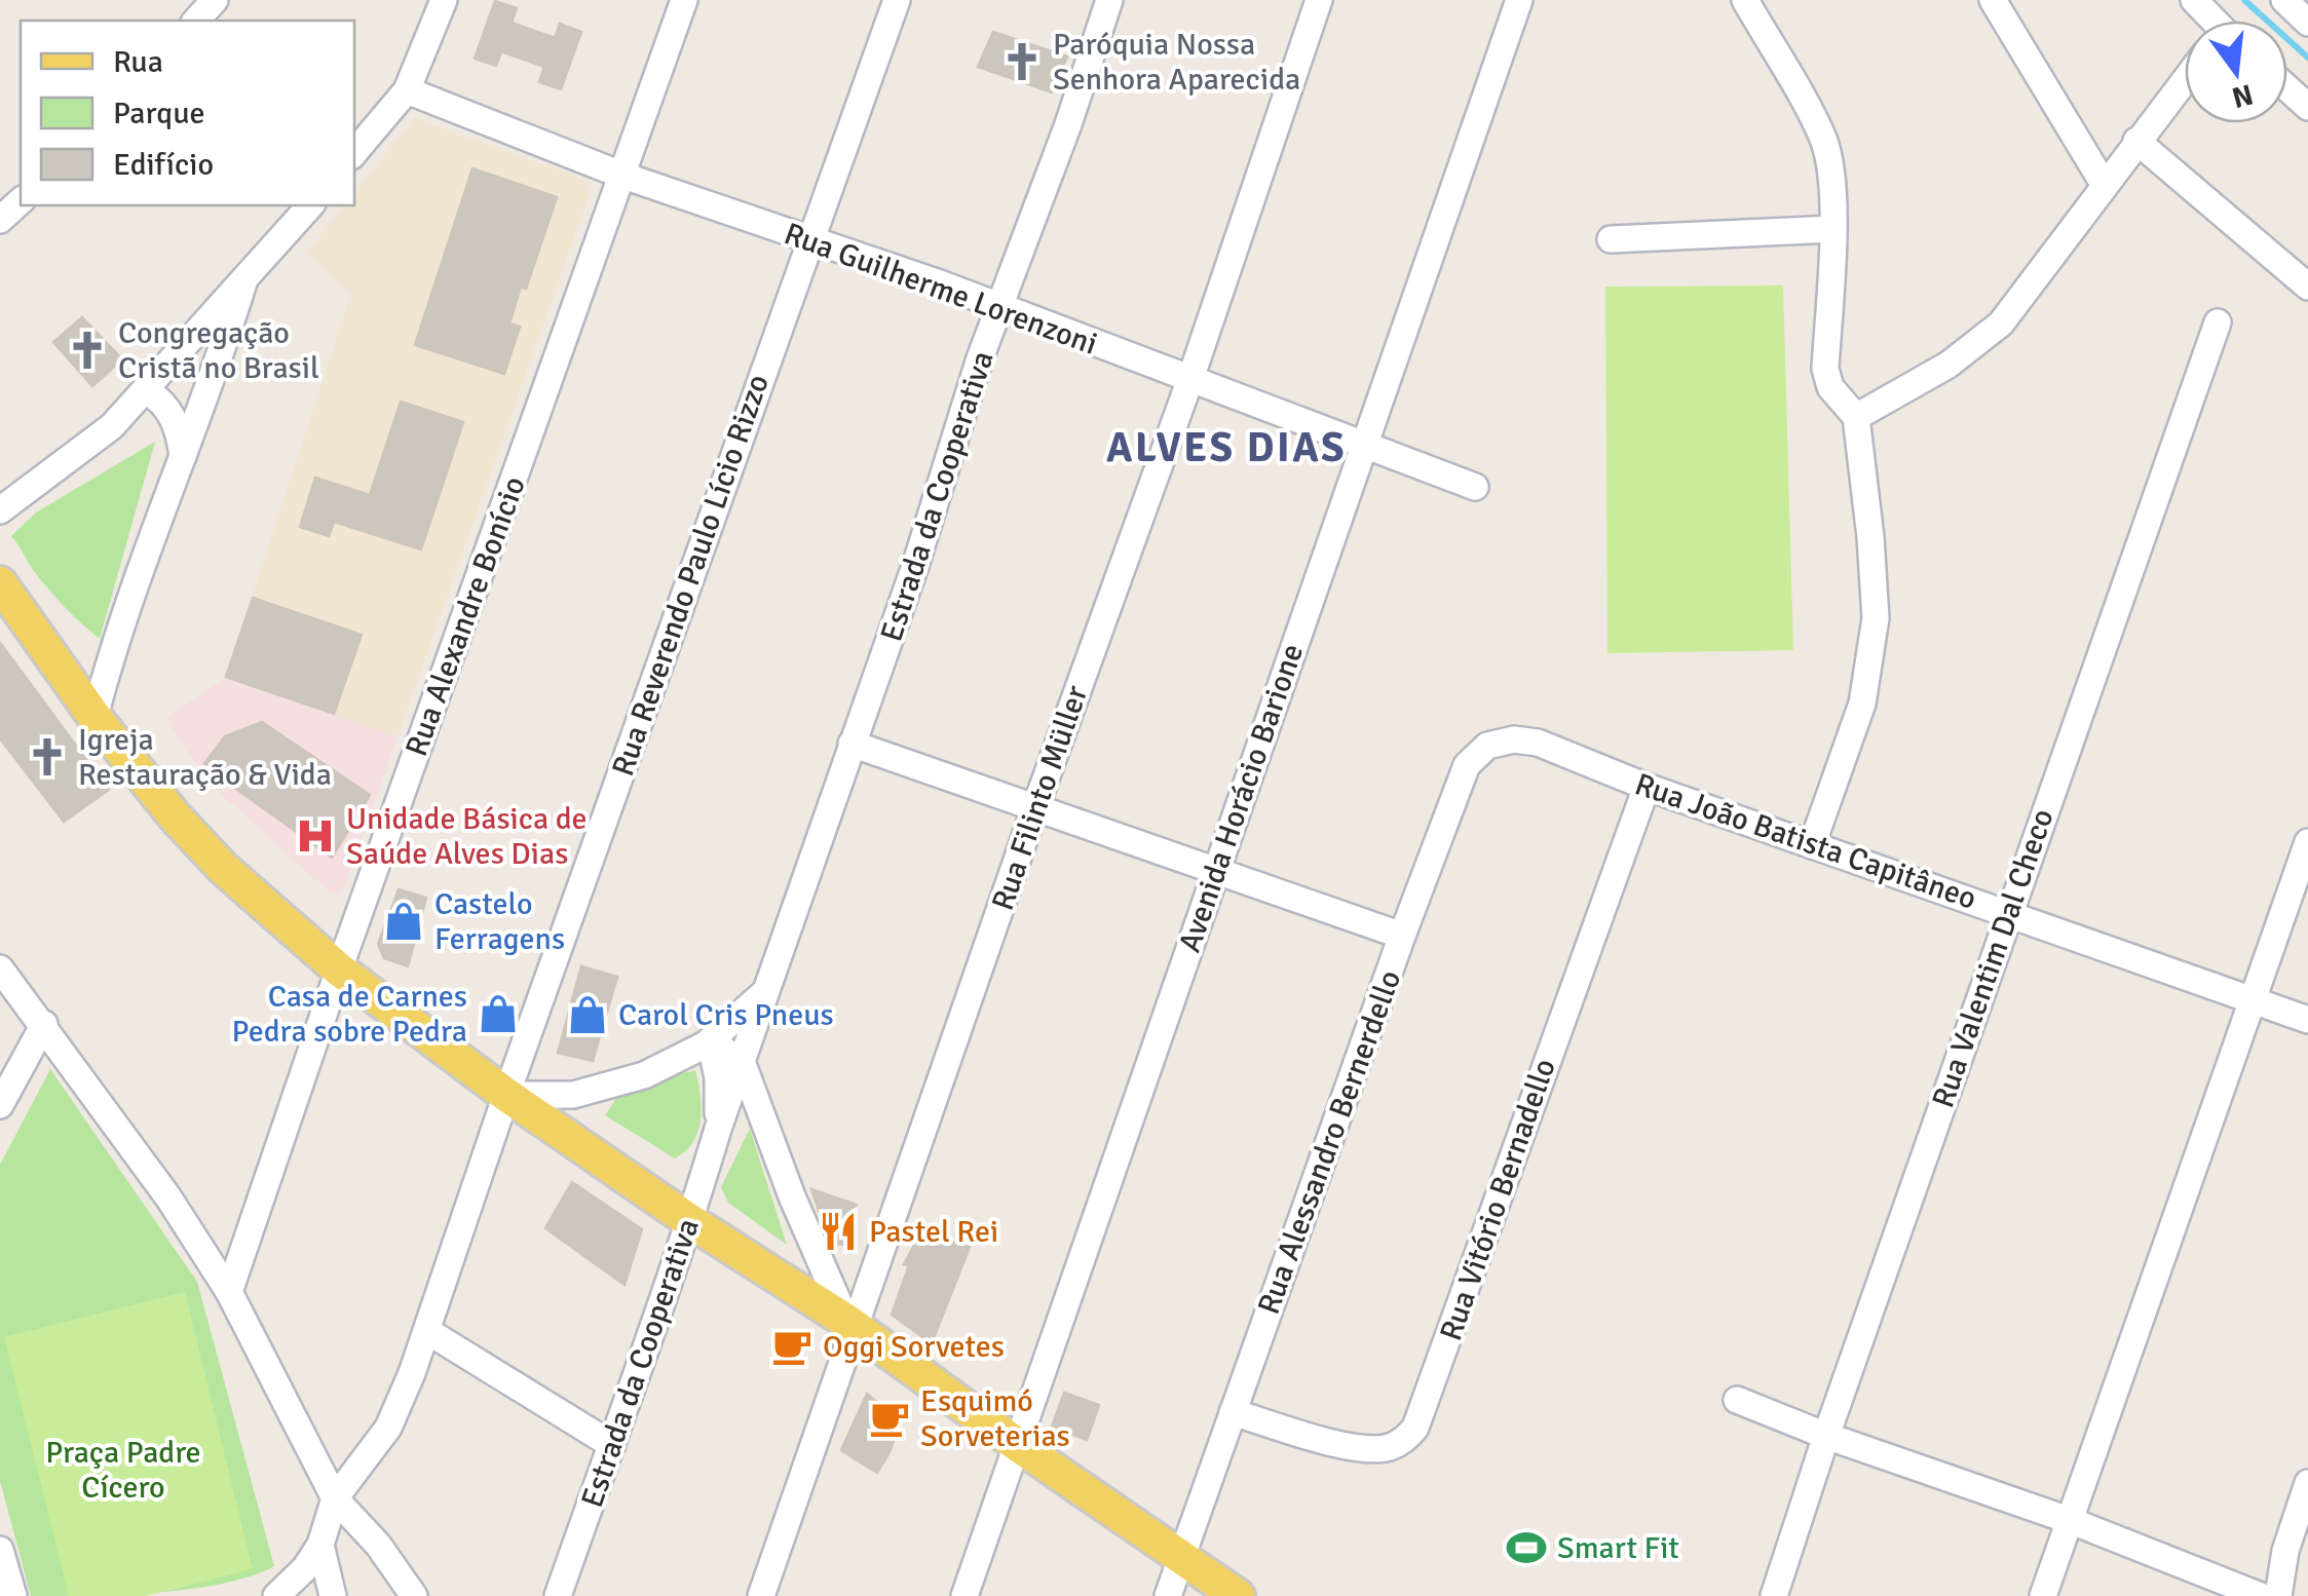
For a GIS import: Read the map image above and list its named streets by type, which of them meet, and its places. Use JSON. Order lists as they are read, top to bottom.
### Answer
{
  "streets": {
    "street": [
      "Rua Guilherme Lorenzoni",
      "Estrada da Cooperativa",
      "Rua Reverendo Paulo Lício Rizzo",
      "Rua Alexandre Bonício",
      "Rua Filinto Müller",
      "Avenida Horácio Barione",
      "Rua João Batista Capitâneo",
      "Rua Valentim Dal Checo",
      "Rua Alessandro Bernerdello",
      "Rua Vitório Bernadello"
    ]
  },
  "crossings": [
    ["Rua Guilherme Lorenzoni", "Estrada da Cooperativa"],
    ["Rua Guilherme Lorenzoni", "Rua Reverendo Paulo Lício Rizzo"],
    ["Rua Guilherme Lorenzoni", "Rua Alexandre Bonício"],
    ["Rua Guilherme Lorenzoni", "Rua Filinto Müller"],
    ["Rua Guilherme Lorenzoni", "Avenida Horácio Barione"],
    ["Rua João Batista Capitâneo", "Rua Valentim Dal Checo"],
    ["Rua João Batista Capitâneo", "Rua Alessandro Bernerdello"],
    ["Rua João Batista Capitâneo", "Rua Vitório Bernadello"],
    ["Rua Alessandro Bernerdello", "Rua Vitório Bernadello"]
  ],
  "districts": ["ALVES DIAS"],
  "parks": ["Praça Padre Cícero"],
  "places": {
    "church": ["Paróquia Nossa Senhora Aparecida", "Congregação Cristã no Brasil", "Igreja Restauração & Vida"],
    "hospital": ["Unidade Básica de Saúde Alves Dias"],
    "shop": ["Castelo Ferragens", "Casa de Carnes Pedra sobre Pedra", "Carol Cris Pneus"],
    "restaurant": ["Pastel Rei"],
    "cafe": ["Oggi Sorvetes", "Esquimó Sorveterias"],
    "sports": ["Smart Fit"]
  },
  "legend": ["Rua", "Parque", "Edifício"],
  "north": "bottom"
}
